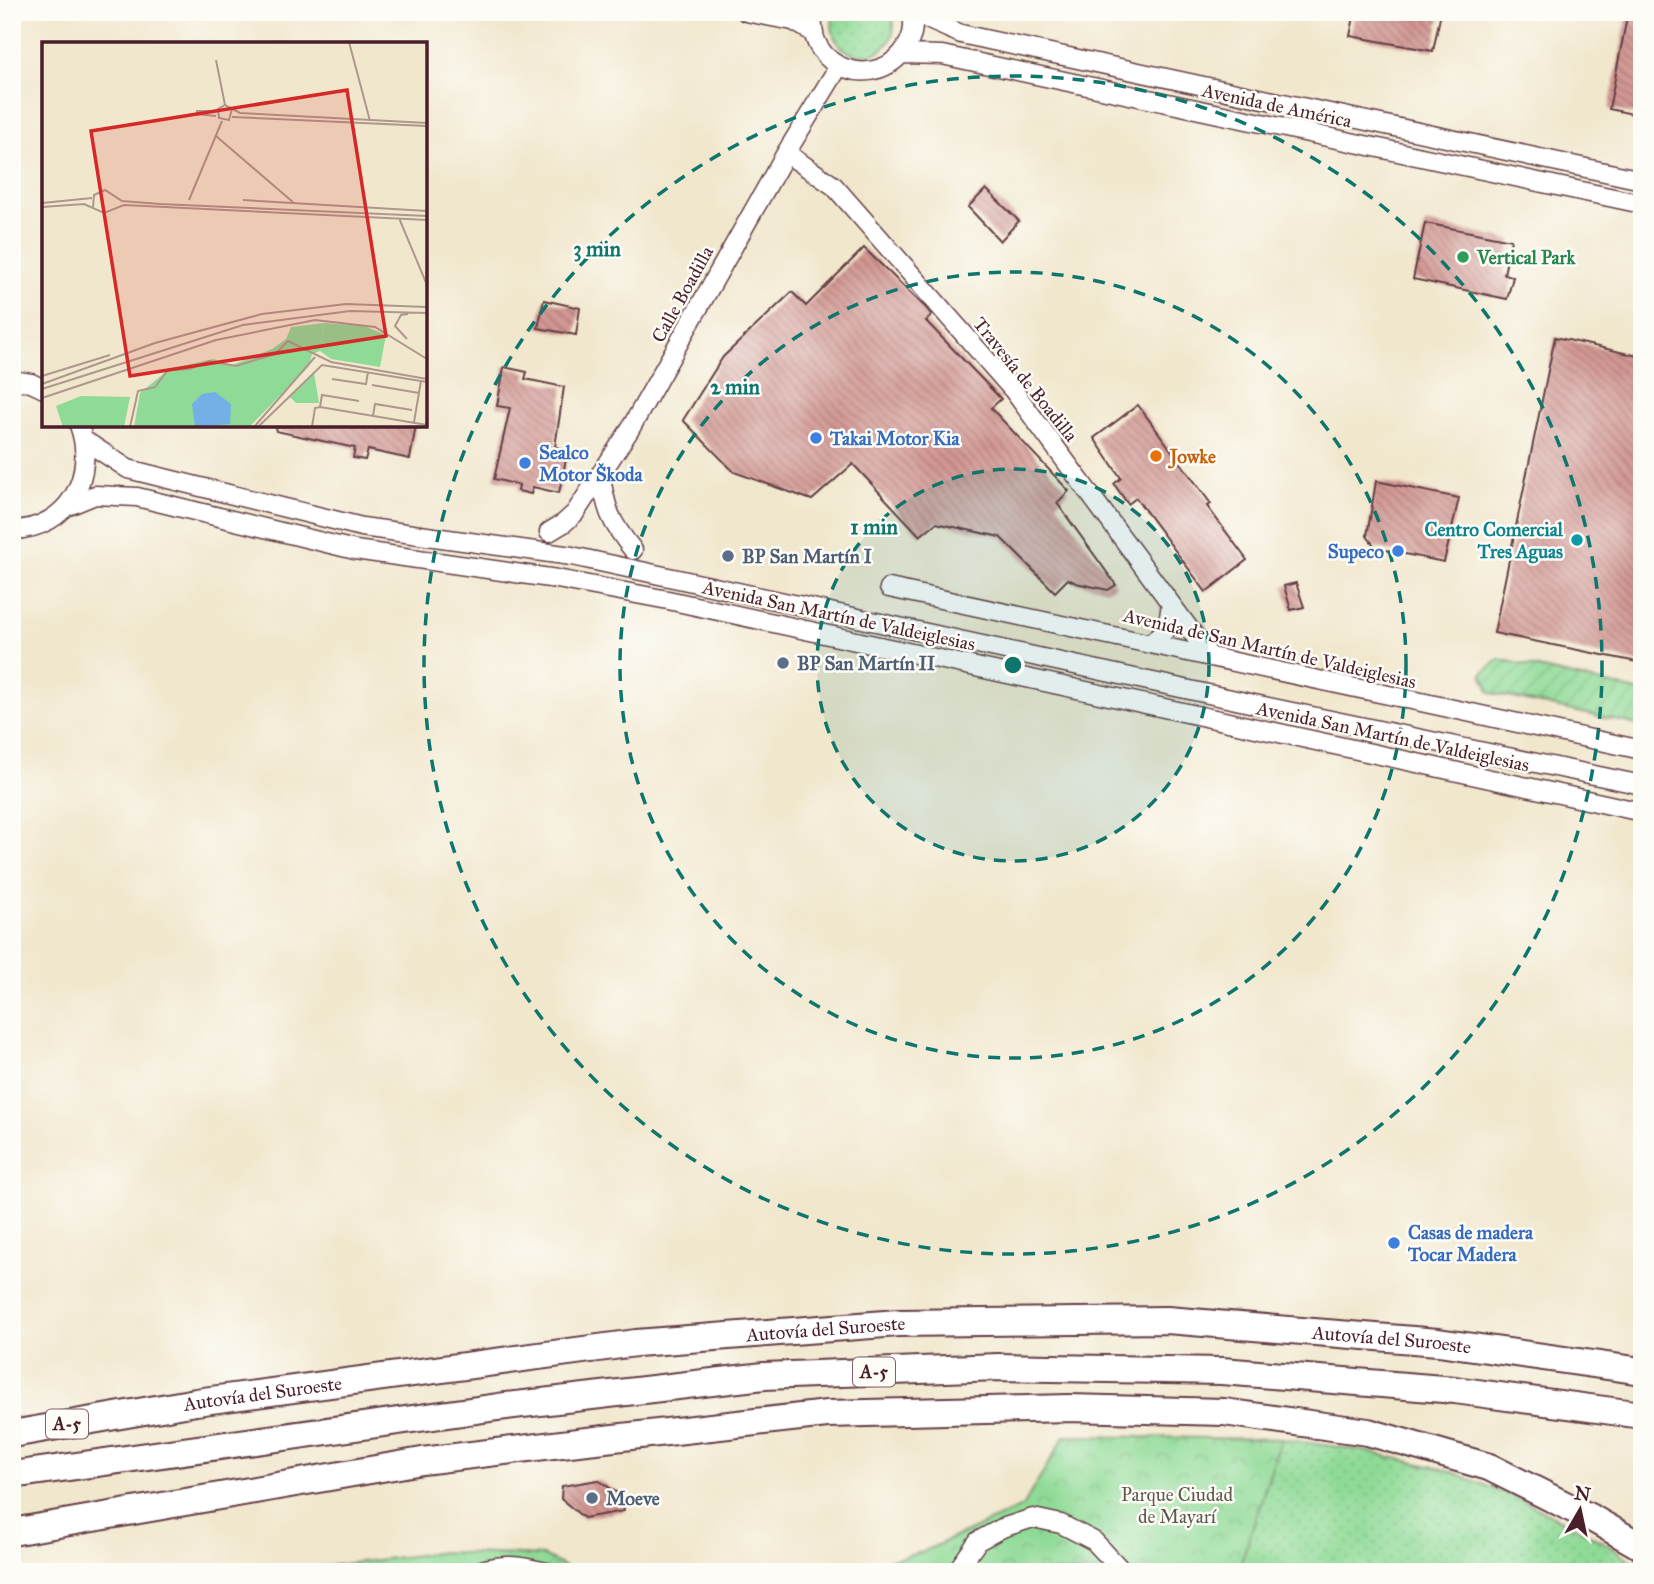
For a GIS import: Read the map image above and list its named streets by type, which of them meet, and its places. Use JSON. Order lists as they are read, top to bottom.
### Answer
{
  "streets": {
    "highway": ["Autovía del Suroeste", "A-5"],
    "street": [
      "Avenida de América",
      "Calle Boadilla",
      "Travesía de Boadilla",
      "Avenida San Martín de Valdeiglesias",
      "Avenida de San Martín de Valdeiglesias"
    ]
  },
  "crossings": [
    ["Calle Boadilla", "Travesía de Boadilla"],
    ["Travesía de Boadilla", "Avenida de San Martín de Valdeiglesias"]
  ],
  "parks": ["Parque Ciudad de Mayarí"],
  "places": [
    "Vertical Park",
    "Takai Motor Kia",
    "Jowke",
    "Sealco Motor Škoda",
    "Centro Comercial Tres Aguas",
    "Supeco",
    "BP San Martín I",
    "BP San Martín II",
    "Casas de madera Tocar Madera",
    "Moeve"
  ],
  "north": "top",
  "rings": ["3 min", "2 min", "1 min"]
}
